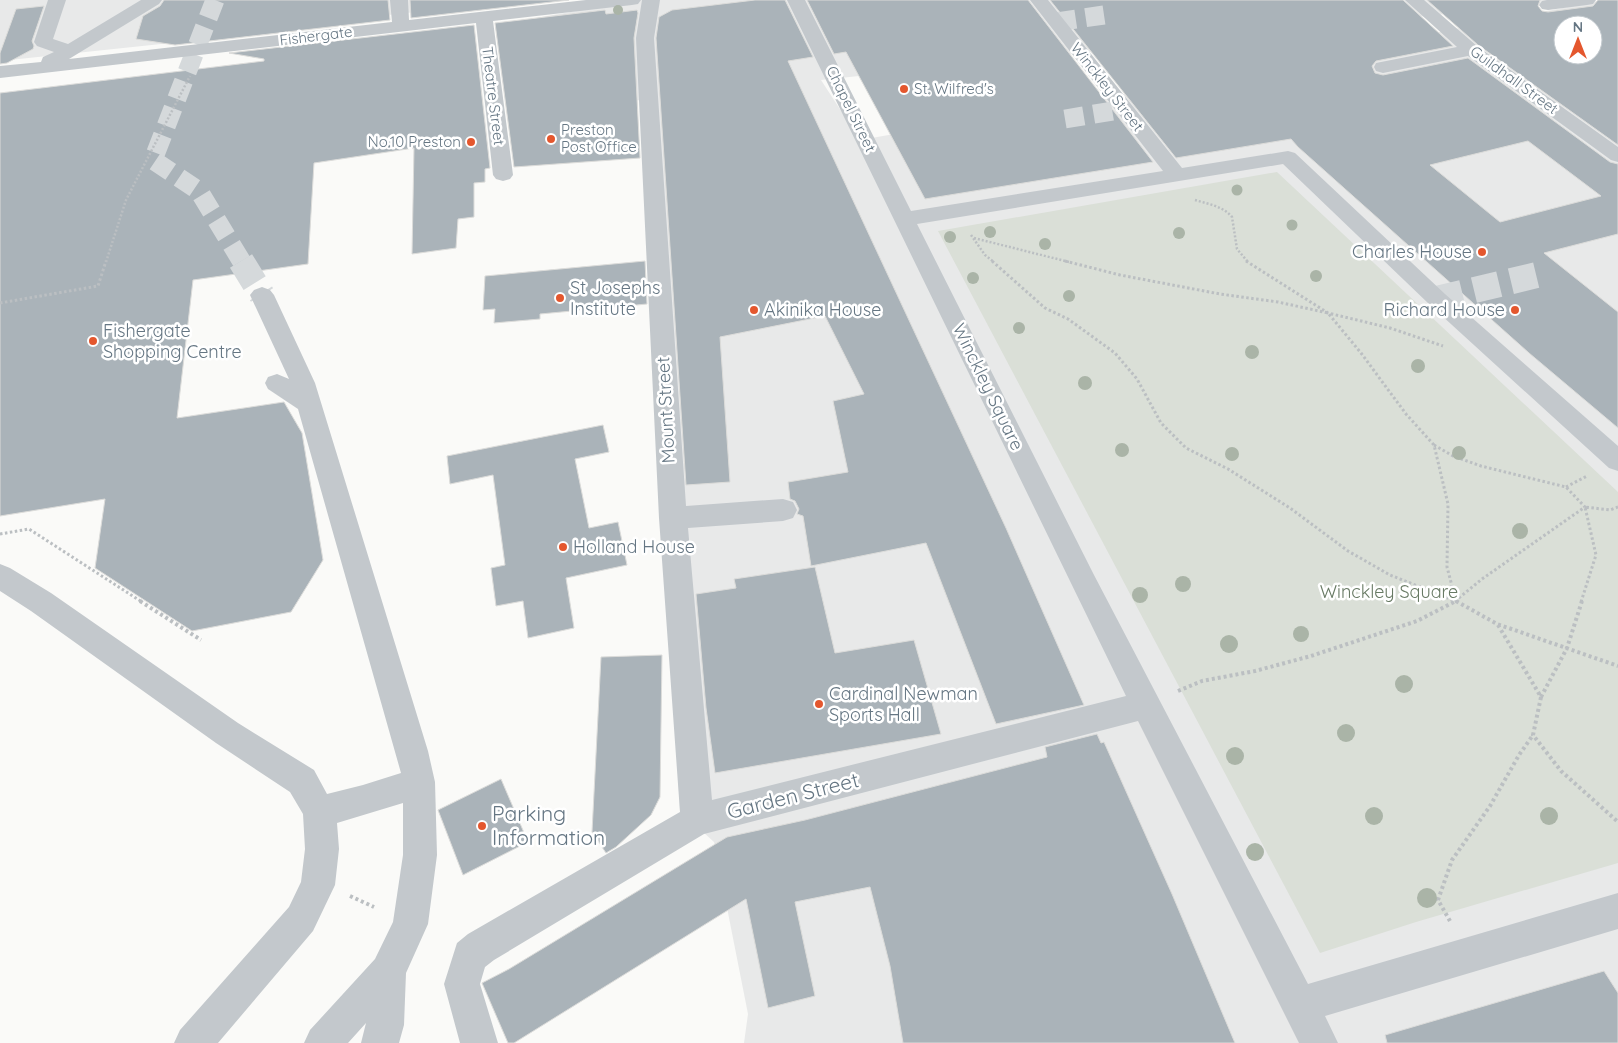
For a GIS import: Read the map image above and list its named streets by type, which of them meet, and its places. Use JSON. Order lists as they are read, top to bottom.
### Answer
{
  "streets": {
    "street": [
      "Fishergate",
      "Guildhall Street",
      "Winckley Street",
      "Theatre Street",
      "Chapel Street",
      "Winckley Square",
      "Mount Street",
      "Garden Street"
    ]
  },
  "crossings": [
    ["Fishergate", "Theatre Street"],
    ["Chapel Street", "Winckley Square"],
    ["Winckley Square", "Garden Street"],
    ["Mount Street", "Garden Street"]
  ],
  "parks": ["Winckley Square"],
  "places": [
    "St. Wilfred's",
    "Preston Post Office",
    "No.10 Preston",
    "Charles House",
    "St Josephs Institute",
    "Akinika House",
    "Richard House",
    "Fishergate Shopping Centre",
    "Holland House",
    "Cardinal Newman Sports Hall",
    "Parking Information"
  ],
  "north": "top"
}
